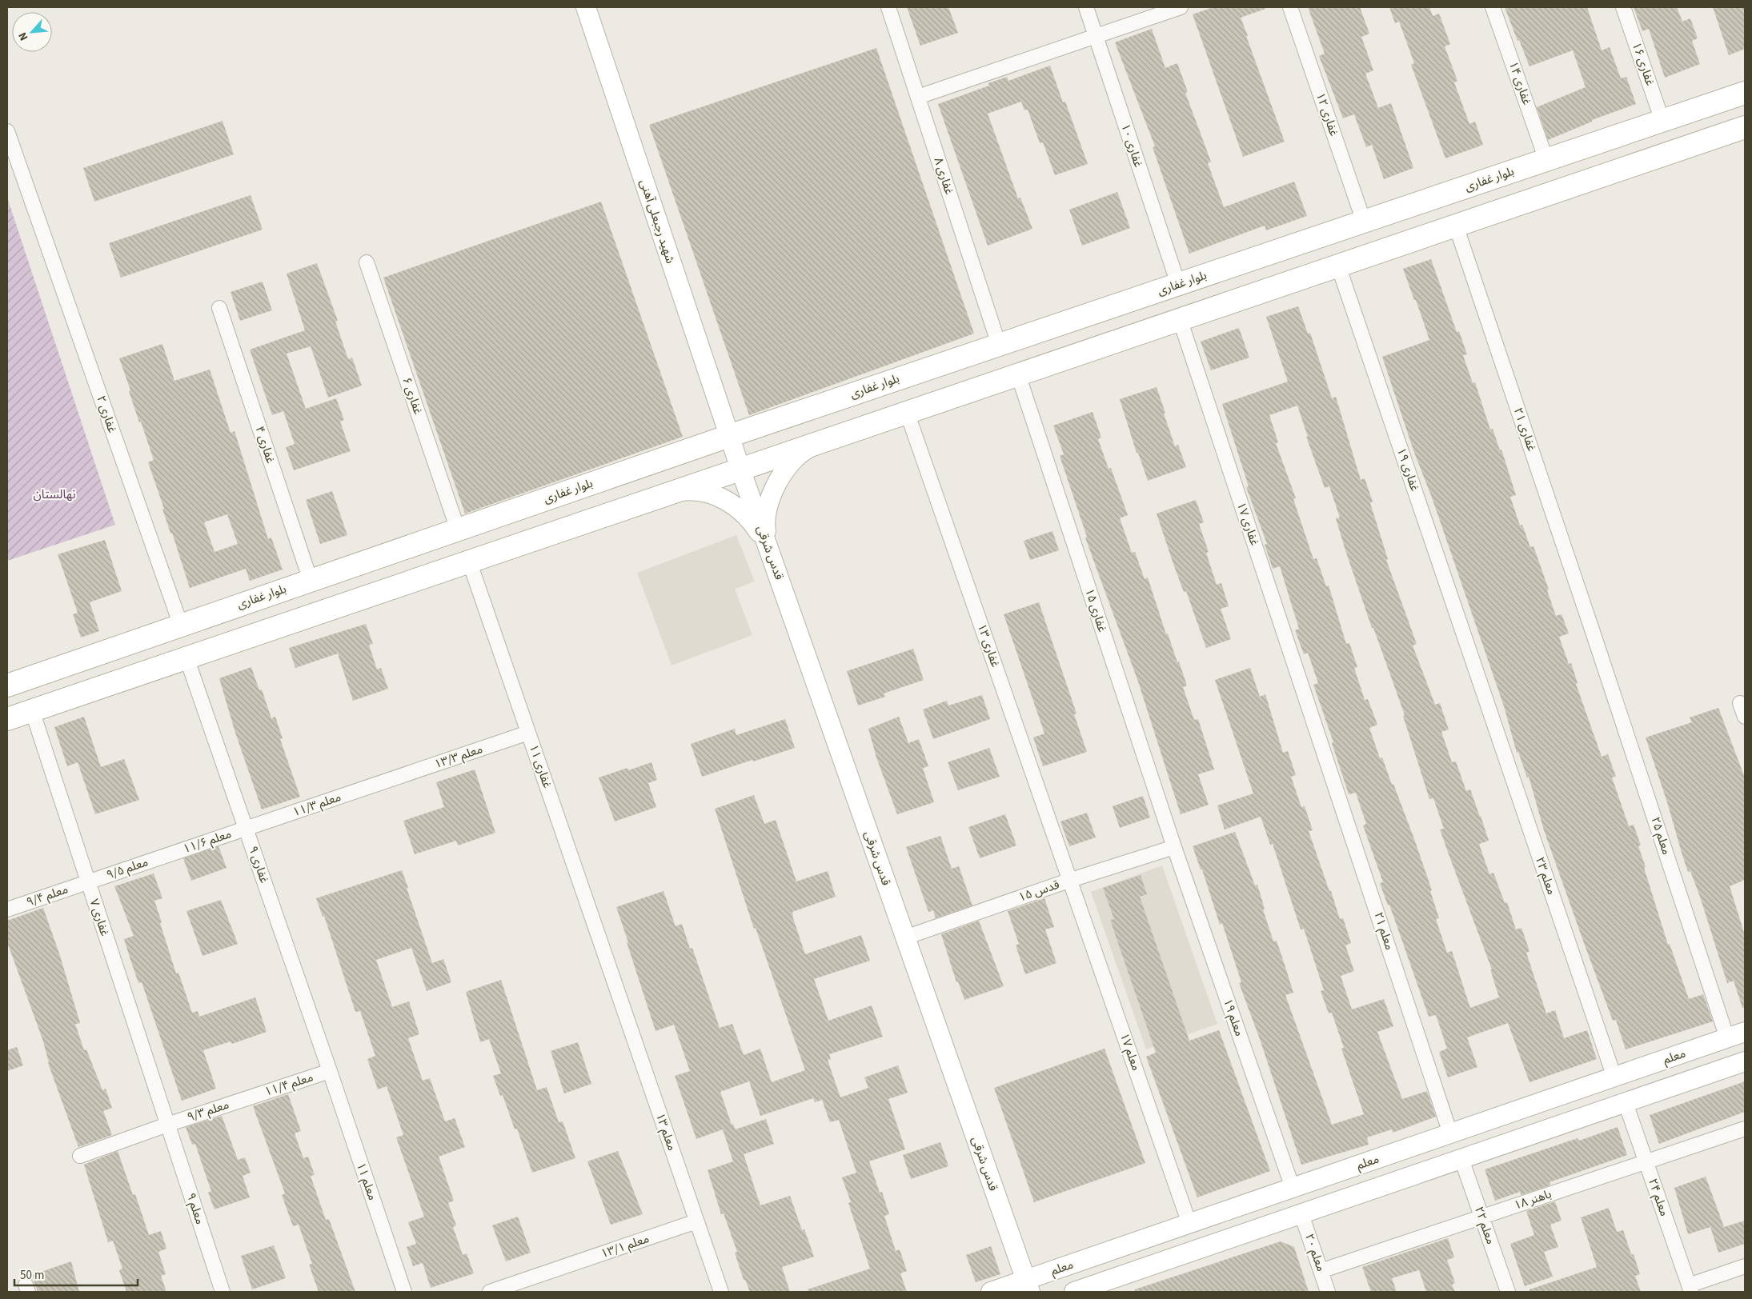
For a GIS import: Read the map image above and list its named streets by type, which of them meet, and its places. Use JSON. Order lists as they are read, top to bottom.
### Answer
{
  "streets": {
    "main road": ["بلوار غفاری"],
    "street": [
      "غفاری ۱۶",
      "غفاری ۱۴",
      "غفاری ۱۲",
      "غفاری ۱۰",
      "غفاری ۸",
      "شهید رجبعلی آهنی",
      "غفاری ۶",
      "غفاری ۲",
      "غفاری ۲۱",
      "غفاری ۴",
      "غفاری ۱۹",
      "غفاری ۱۷",
      "قدس شرقی",
      "غفاری ۱۵",
      "غفاری ۱۳",
      "معلم ۱۳/۳",
      "غفاری ۱۱",
      "معلم ۱۱/۳",
      "معلم ۲۵",
      "معلم ۱۱/۶",
      "غفاری ۹",
      "معلم ۹/۵",
      "معلم ۲۳",
      "قدس ۱۵",
      "معلم ۹/۴",
      "غفاری ۷",
      "معلم ۲۱",
      "معلم ۱۹",
      "معلم ۱۷",
      "معلم",
      "معلم ۱۱/۴",
      "معلم ۹/۳",
      "معلم ۱۳",
      "معلم ۱۱",
      "معلم ۲۴",
      "باهنر ۱۸",
      "معلم ۹",
      "معلم ۲۲",
      "معلم ۱۳/۱",
      "معلم ۲۰"
    ]
  },
  "crossings": [
    ["غفاری ۱۶", "بلوار غفاری"],
    ["غفاری ۱۴", "بلوار غفاری"],
    ["غفاری ۱۲", "بلوار غفاری"],
    ["غفاری ۱۰", "بلوار غفاری"],
    ["غفاری ۸", "بلوار غفاری"],
    ["بلوار غفاری", "شهید رجبعلی آهنی"],
    ["بلوار غفاری", "غفاری ۶"],
    ["بلوار غفاری", "غفاری ۲"],
    ["بلوار غفاری", "غفاری ۴"],
    ["بلوار غفاری", "قدس شرقی"],
    ["شهید رجبعلی آهنی", "قدس شرقی"],
    ["غفاری ۲۱", "معلم ۲۵"],
    ["غفاری ۱۹", "معلم ۲۳"],
    ["غفاری ۱۷", "معلم ۲۱"],
    ["قدس شرقی", "قدس ۱۵"],
    ["قدس شرقی", "معلم"],
    ["غفاری ۱۵", "قدس ۱۵"],
    ["غفاری ۱۵", "معلم ۱۹"],
    ["غفاری ۱۳", "قدس ۱۵"],
    ["غفاری ۱۳", "معلم ۱۷"],
    ["معلم ۱۳/۳", "غفاری ۱۱"],
    ["معلم ۱۳/۳", "معلم ۱۱/۳"],
    ["غفاری ۱۱", "معلم ۱۳"],
    ["معلم ۱۱/۳", "معلم ۱۱/۶"],
    ["معلم ۱۱/۳", "غفاری ۹"],
    ["معلم ۲۵", "معلم"],
    ["معلم ۱۱/۶", "غفاری ۹"],
    ["معلم ۱۱/۶", "معلم ۹/۵"],
    ["غفاری ۹", "معلم ۱۱/۴"],
    ["غفاری ۹", "معلم ۱۱"],
    ["معلم ۹/۵", "معلم ۹/۴"],
    ["معلم ۹/۵", "غفاری ۷"],
    ["معلم ۲۳", "معلم"],
    ["قدس ۱۵", "معلم ۱۹"],
    ["قدس ۱۵", "معلم ۱۷"],
    ["معلم ۹/۴", "غفاری ۷"],
    ["غفاری ۷", "معلم ۹/۳"],
    ["غفاری ۷", "معلم ۹"],
    ["معلم ۲۱", "معلم"],
    ["معلم ۱۹", "معلم"],
    ["معلم ۱۷", "معلم"],
    ["معلم ۱۱/۴", "معلم ۹/۳"],
    ["معلم ۱۱/۴", "معلم ۱۱"],
    ["معلم ۹/۳", "معلم ۹"],
    ["معلم ۱۳", "معلم ۱۳/۱"],
    ["معلم ۲۴", "باهنر ۱۸"],
    ["باهنر ۱۸", "معلم ۲۲"],
    ["باهنر ۱۸", "معلم ۲۰"]
  ],
  "parks": ["نهالستان"],
  "scale_bar": "50 m",
  "north": "bottom left"
}
